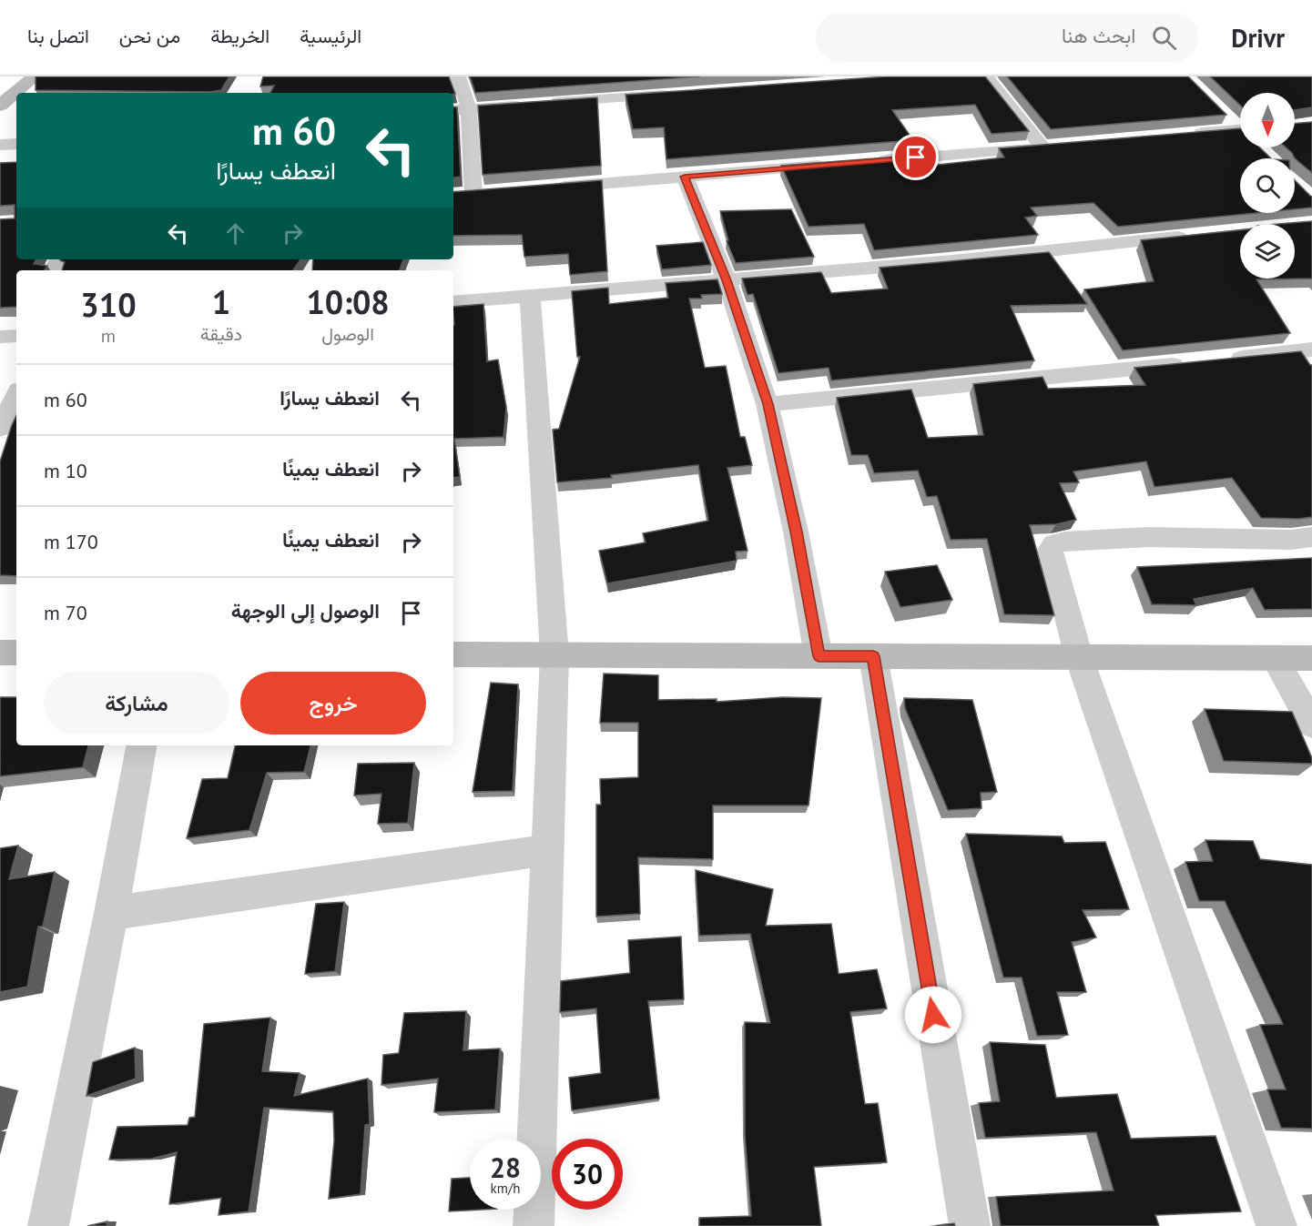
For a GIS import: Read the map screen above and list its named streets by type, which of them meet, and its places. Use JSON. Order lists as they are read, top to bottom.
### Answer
{
  "north": "bottom",
  "page": {
    "header": "Drivr",
    "search": "ابحث هنا",
    "nav": [
      "الرئيسية",
      "الخريطة",
      "من نحن",
      "اتصل بنا"
    ],
    "turn": ["60 m", "انعطف يسارًا"],
    "eta": [
      "10:08",
      "الوصول",
      "1",
      "دقيقة",
      "310",
      "m"
    ],
    "list": [
      {
        "name": "انعطف يسارًا",
        "value": "60 m"
      },
      {
        "name": "انعطف يمينًا",
        "value": "10 m"
      },
      {
        "name": "انعطف يمينًا",
        "value": "170 m"
      },
      {
        "name": "الوصول إلى الوجهة",
        "value": "70 m"
      }
    ],
    "buttons": ["خروج", "مشاركة"],
    "speed": "28 km/h",
    "limit": "30"
  }
}
